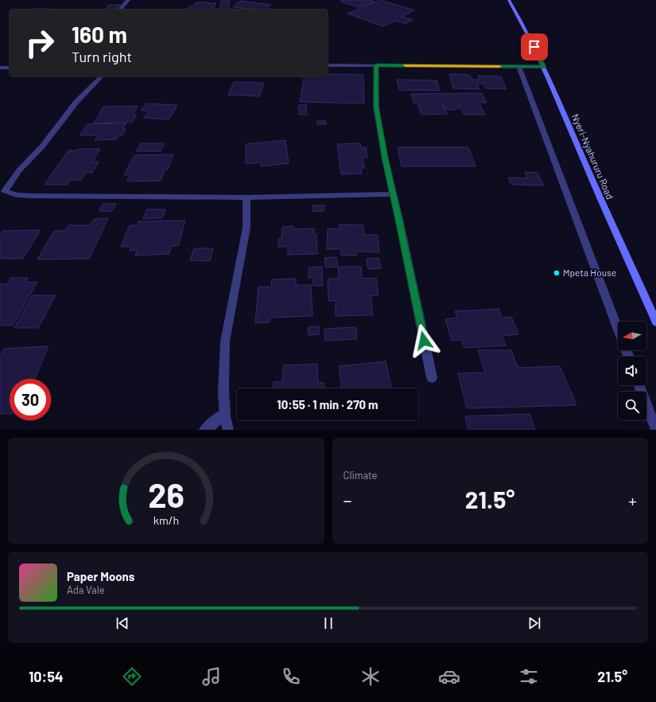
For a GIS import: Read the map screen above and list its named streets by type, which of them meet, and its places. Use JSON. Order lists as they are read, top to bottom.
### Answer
{
  "streets": {
    "main road": ["Nyeri-Nyahururu Road"]
  },
  "places": ["Mpeta House"],
  "north": "left",
  "page": {
    "turn": ["160 m", "Turn right"],
    "limit": "30",
    "trip": "10:55 · 1 min · 270 m",
    "tile": "Climate",
    "heat": ["−", "21.5°", "+"],
    "song": ["Paper Moons", "Ada Vale"],
    "tabs": ["10:54", "21.5°"],
    "gauge": ["26", "km/h"]
  }
}
